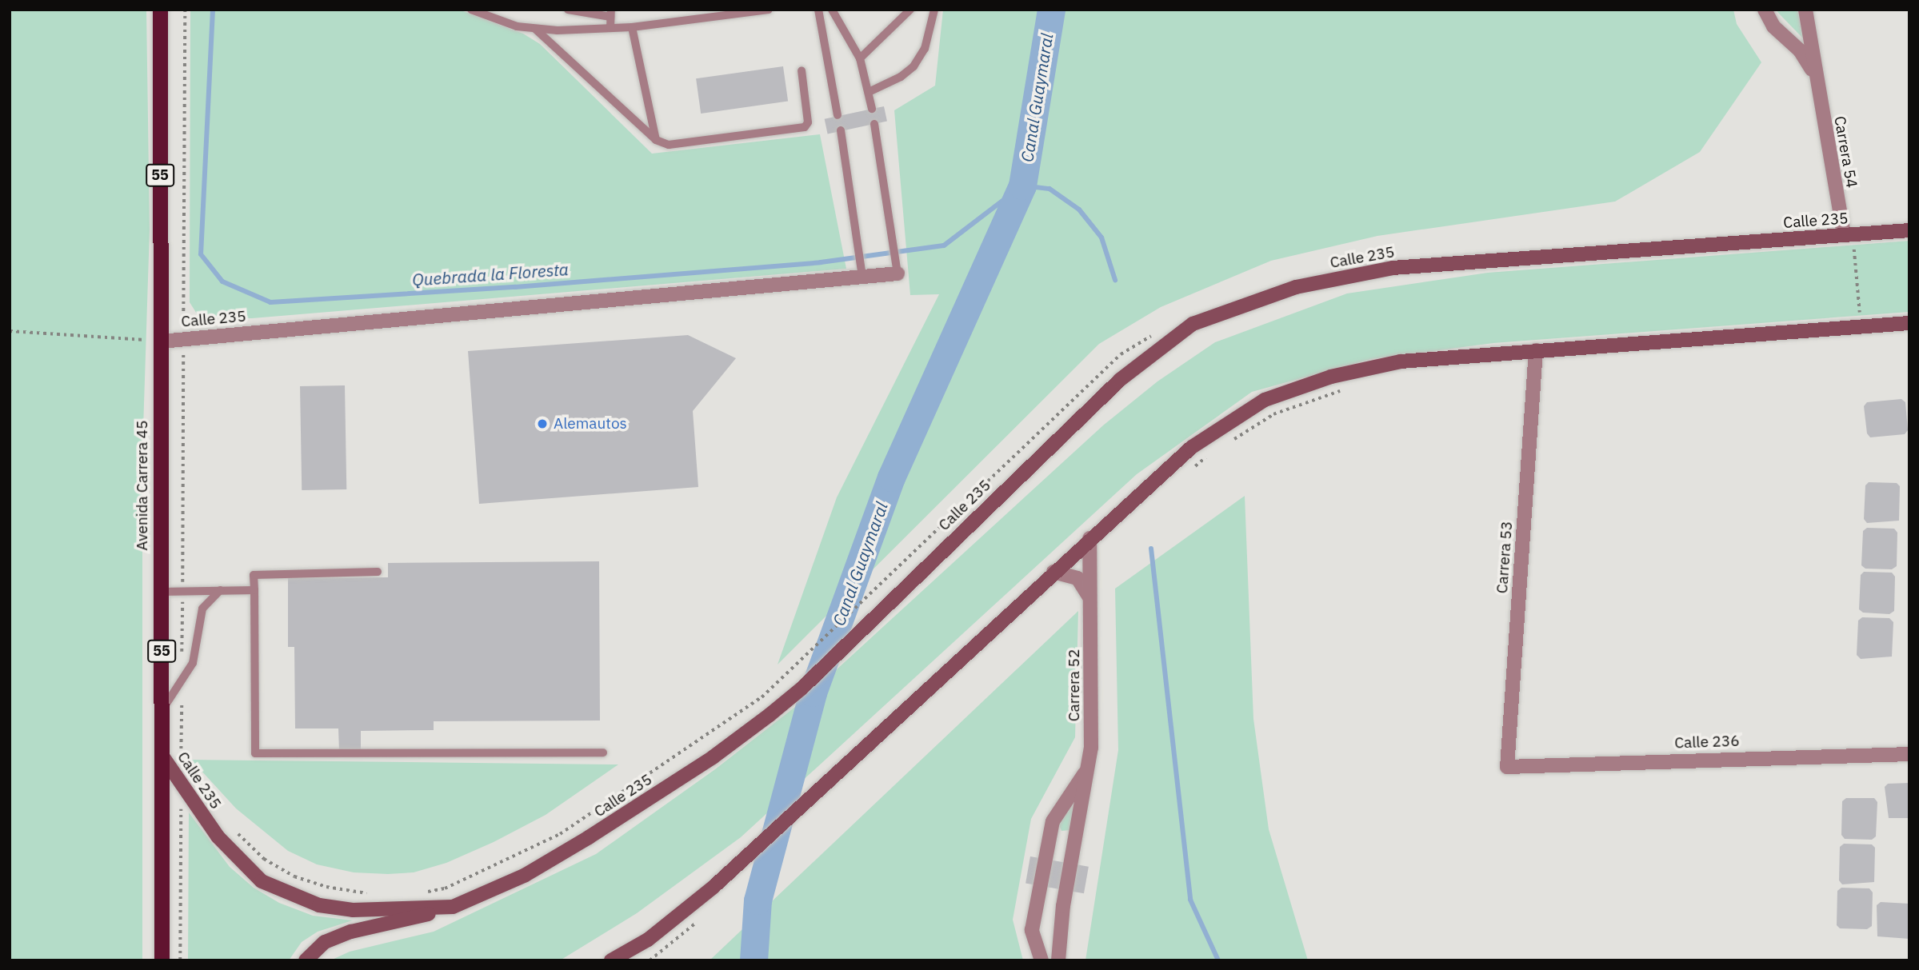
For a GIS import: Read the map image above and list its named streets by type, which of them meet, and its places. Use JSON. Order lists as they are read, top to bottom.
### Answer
{
  "streets": {
    "highway": ["55", "Avenida Carrera 45"],
    "main road": ["Calle 235"],
    "street": [
      "Carrera 54",
      "Carrera 53",
      "Carrera 52",
      "Calle 236"
    ]
  },
  "crossings": [
    ["Carrera 54", "Calle 235"],
    ["Calle 235", "Avenida Carrera 45"],
    ["Carrera 53", "Calle 236"]
  ],
  "water": ["Canal Guaymaral", "Quebrada la Floresta"],
  "places": ["Alemautos"]
}
